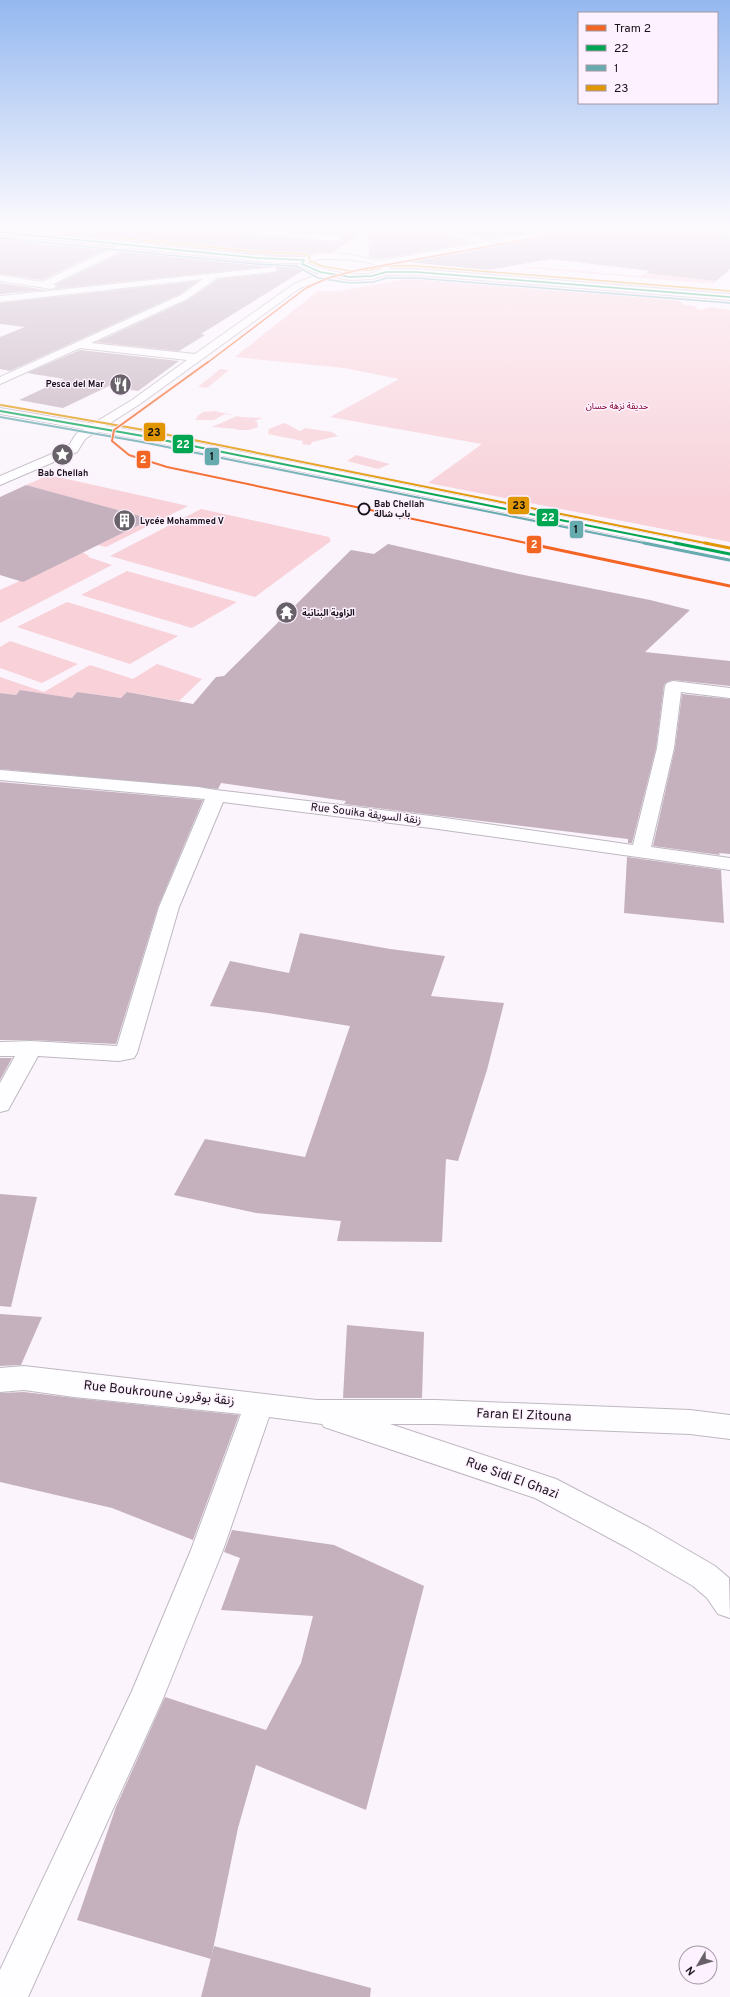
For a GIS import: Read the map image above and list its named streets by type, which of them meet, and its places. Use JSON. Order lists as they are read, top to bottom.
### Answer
{
  "streets": {
    "street": [
      "Rue Souika زنقة السويقة",
      "Rue Boukroune زنقة بوقرون",
      "Faran El Zitouna",
      "Rue Sidi El Ghazi"
    ]
  },
  "crossings": [
    ["Rue Boukroune زنقة بوقرون", "Faran El Zitouna"],
    ["Rue Boukroune زنقة بوقرون", "Rue Sidi El Ghazi"],
    ["Faran El Zitouna", "Rue Sidi El Ghazi"]
  ],
  "parks": ["حديقة نزهة حسان"],
  "places": {
    "restaurant": ["Pesca del Mar"],
    "place": ["Bab Chellah"],
    "other": ["Bab Chellah باب شالة"],
    "building": ["Lycée Mohammed V"],
    "temple": ["الزاوية البنانية"]
  },
  "lines": [
    "tram line 2",
    "transit line 23",
    "transit line 22",
    "transit line 1"
  ],
  "legend": [
    "Tram 2",
    "22",
    "1",
    "23"
  ],
  "north": "bottom left"
}
